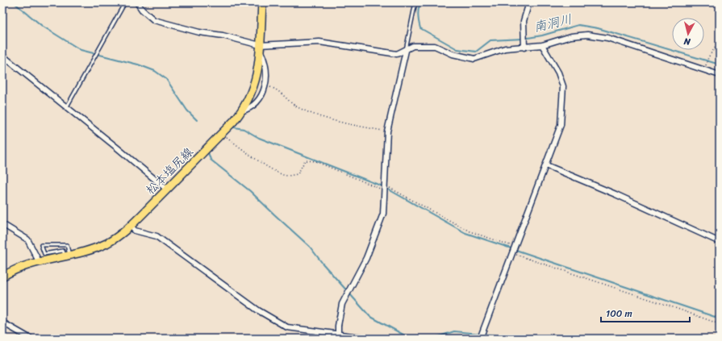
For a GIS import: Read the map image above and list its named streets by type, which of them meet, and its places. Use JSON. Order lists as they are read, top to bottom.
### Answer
{
  "streets": {
    "main road": ["松本塩尻線"]
  },
  "water": ["南洞川"],
  "scale_bar": "100 m",
  "north": "bottom"
}
